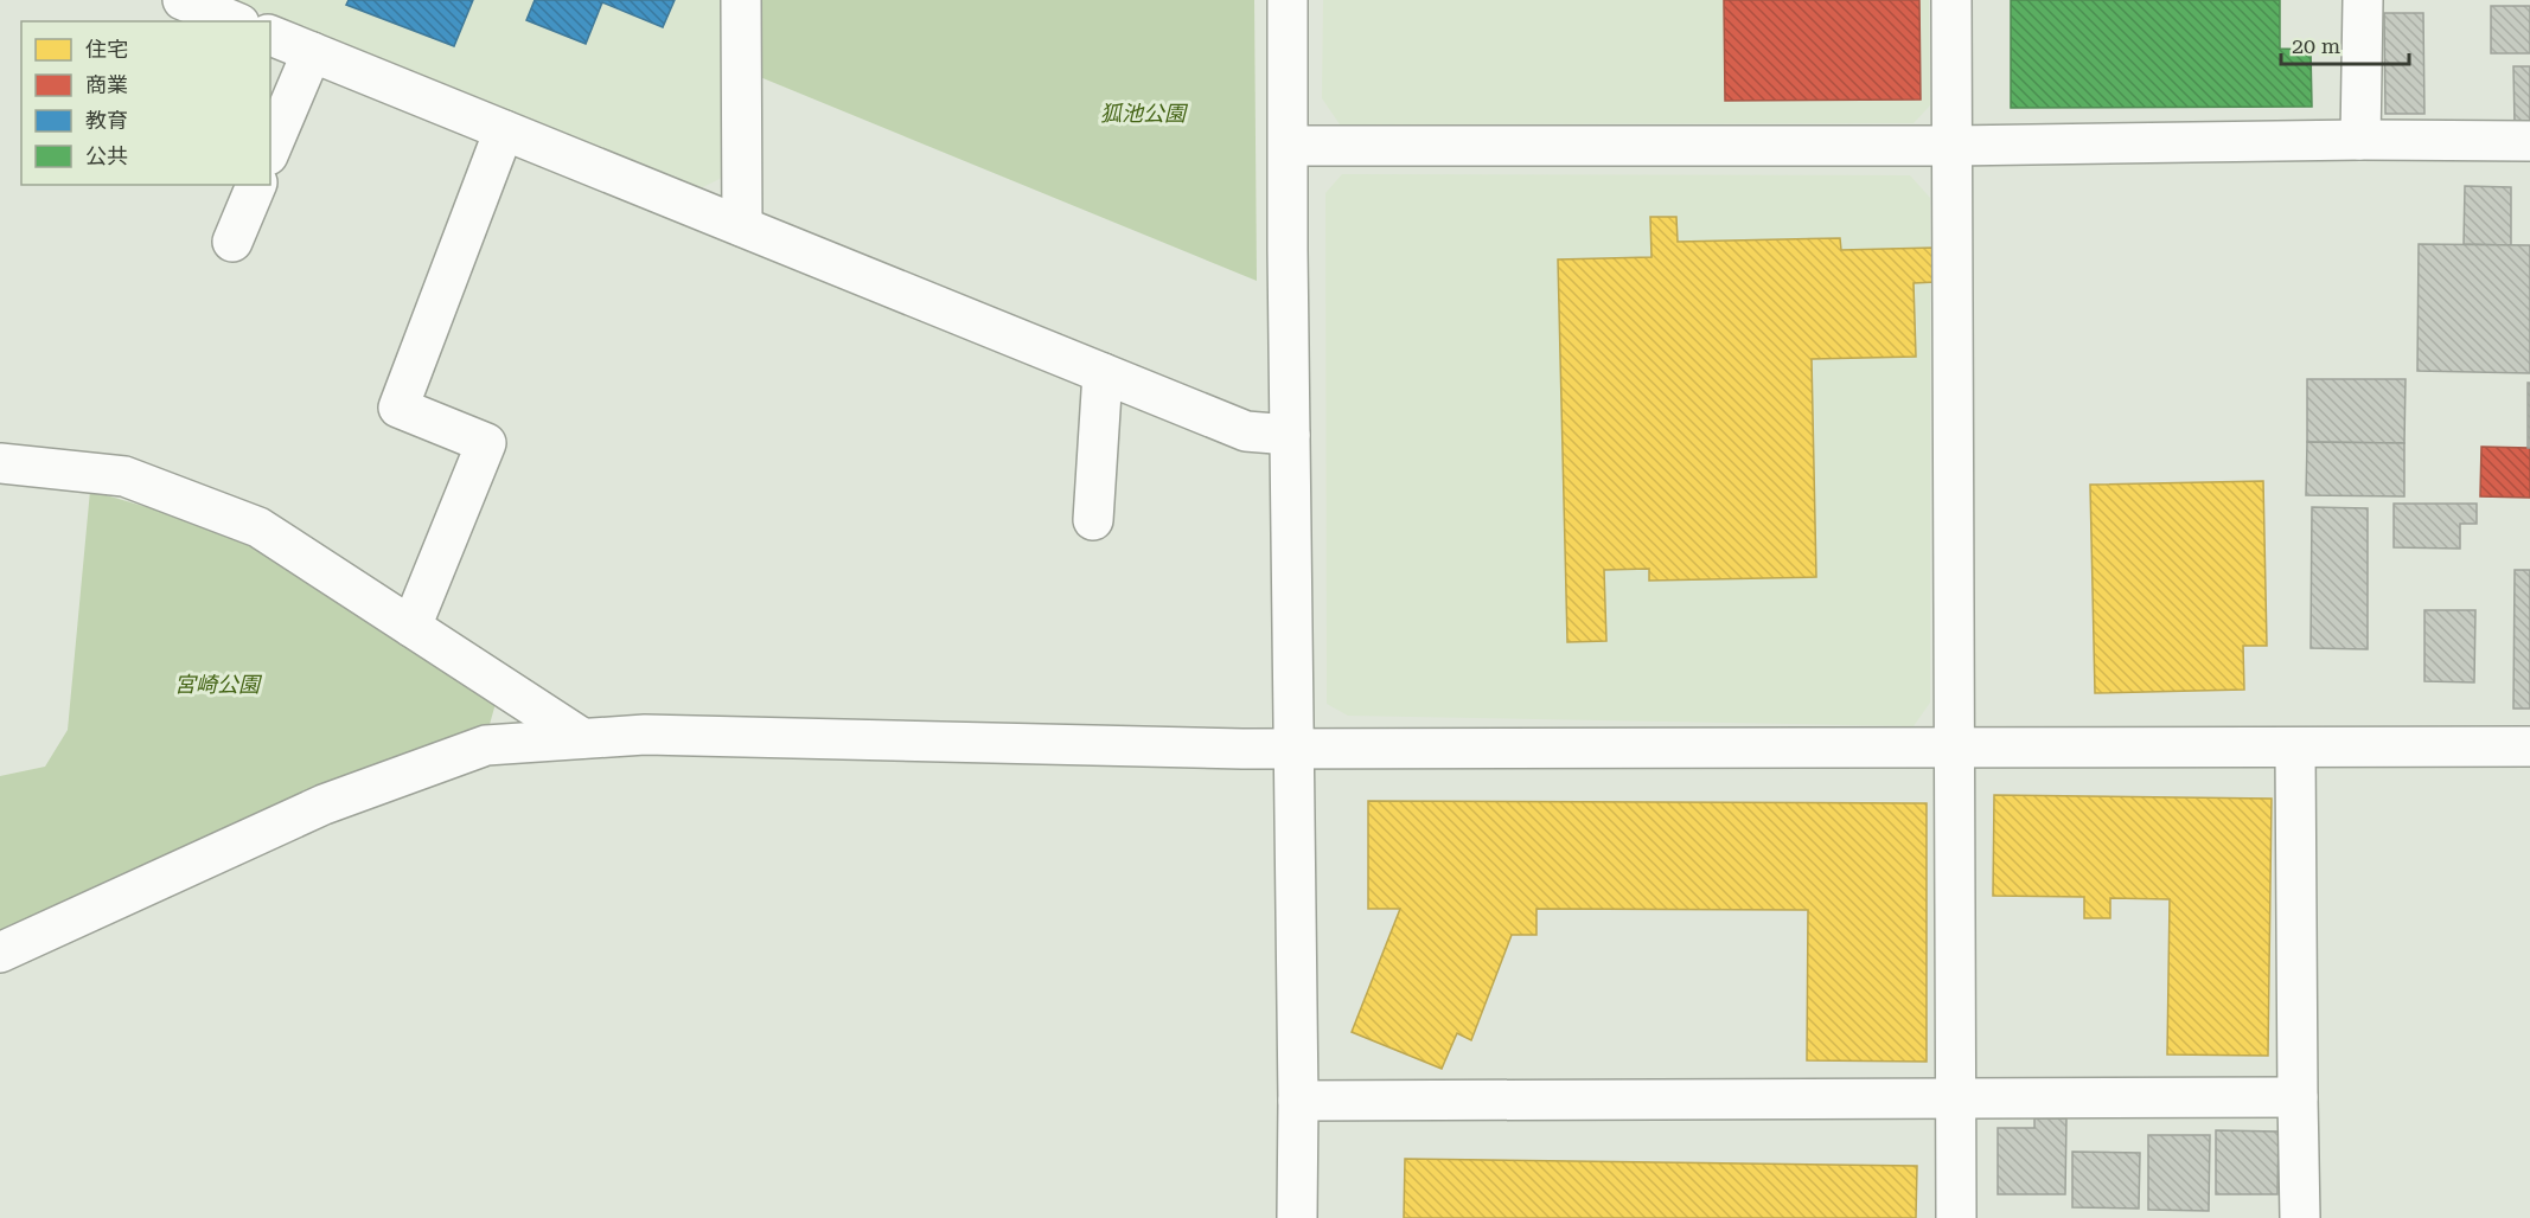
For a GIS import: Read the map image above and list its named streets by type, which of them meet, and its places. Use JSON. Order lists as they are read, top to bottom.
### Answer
{
  "parks": ["狐池公園", "宮崎公園"],
  "legend": [
    "住宅",
    "商業",
    "教育",
    "公共"
  ],
  "scale_bar": "20 m"
}
